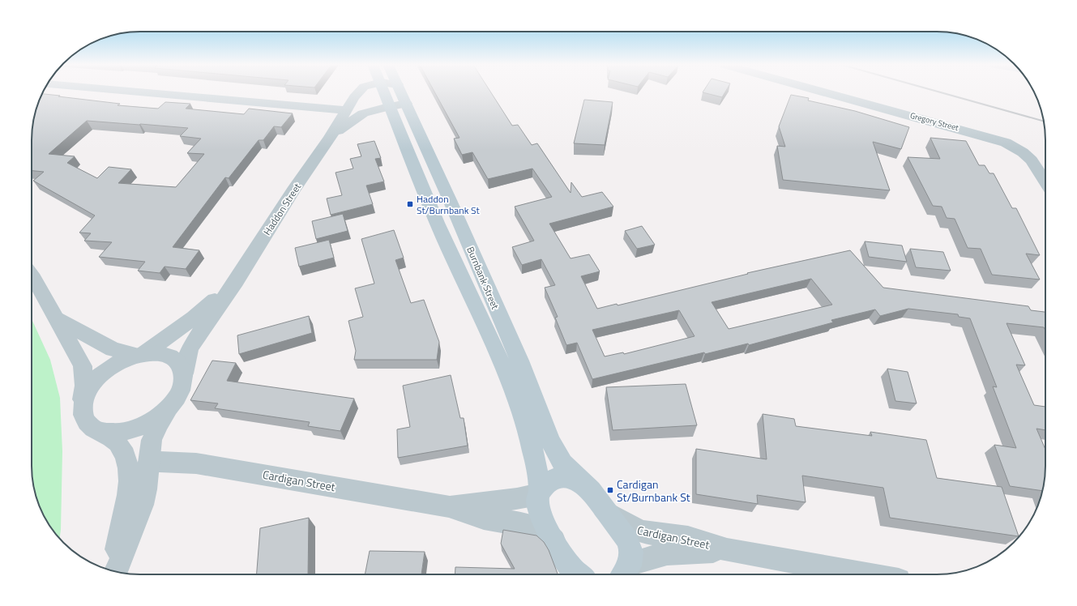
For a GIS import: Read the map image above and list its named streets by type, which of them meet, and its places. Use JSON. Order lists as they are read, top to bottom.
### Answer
{
  "streets": {
    "main road": ["Burnbank Street"],
    "street": ["Gregory Street", "Haddon Street", "Cardigan Street"]
  },
  "crossings": [
    ["Haddon Street", "Burnbank Street"],
    ["Burnbank Street", "Cardigan Street"]
  ],
  "places": {
    "transit": ["Haddon St/Burnbank St", "Cardigan St/Burnbank St"]
  }
}
